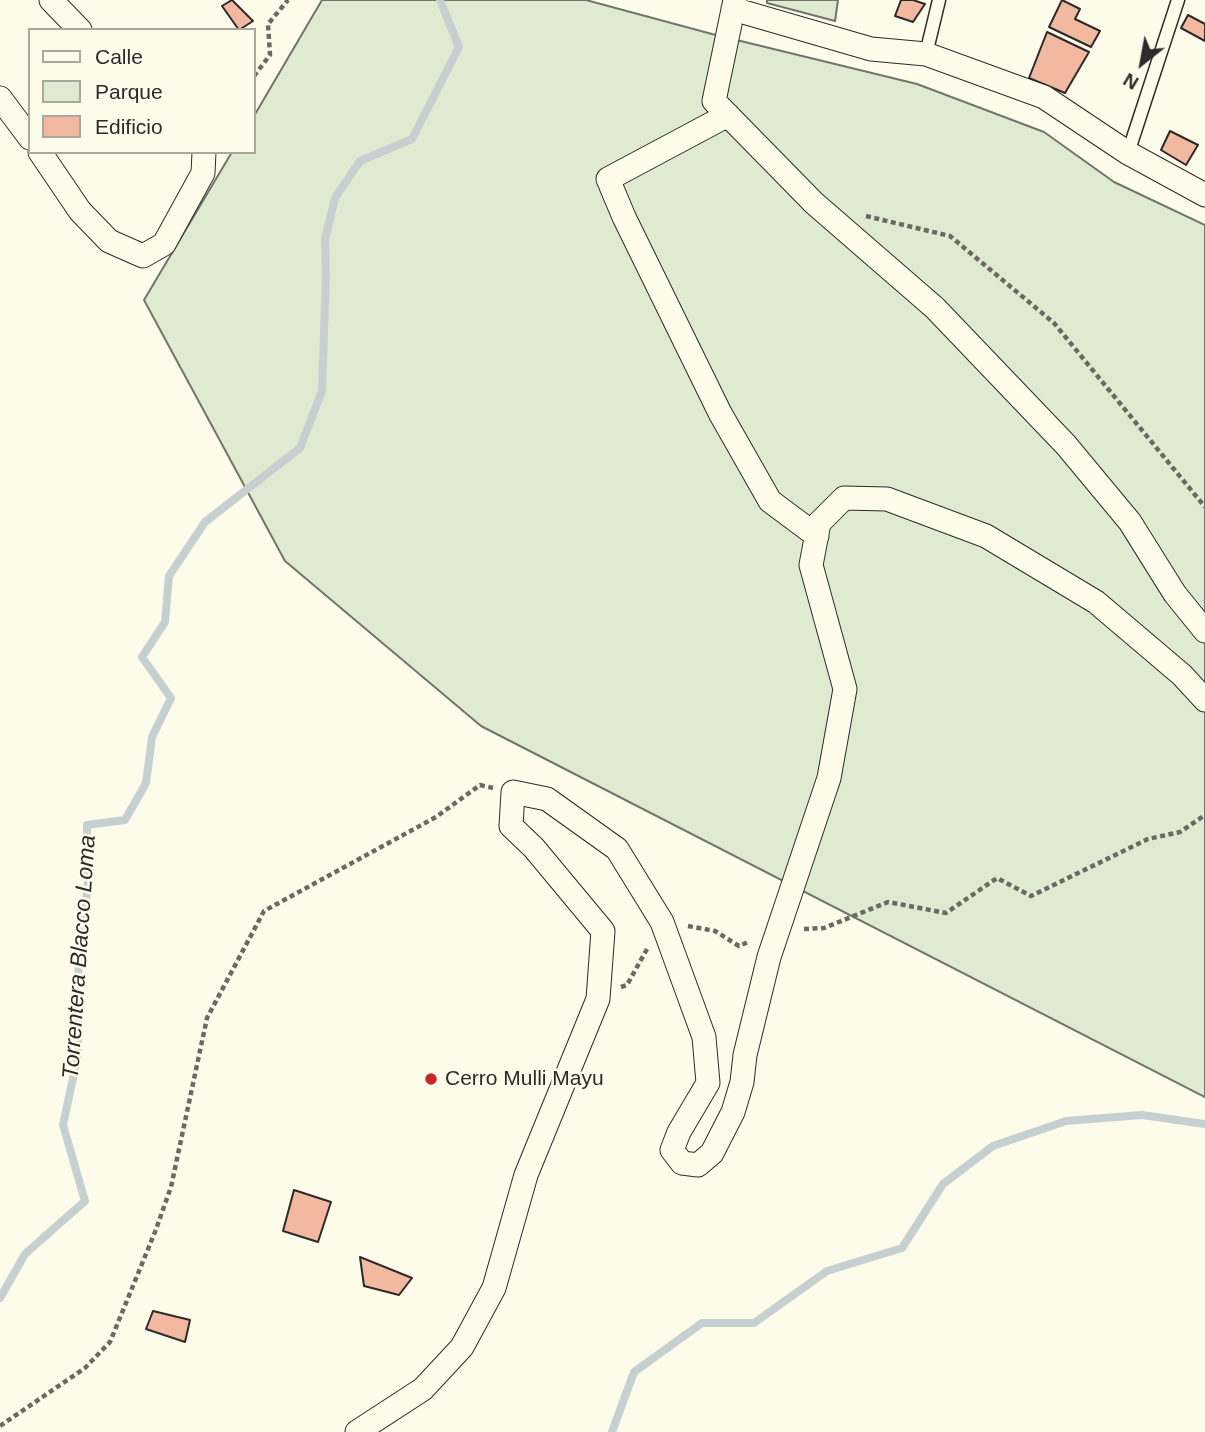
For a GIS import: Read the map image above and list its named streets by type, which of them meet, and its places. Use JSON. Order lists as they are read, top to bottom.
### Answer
{
  "water": ["Torrentera Blacco Loma"],
  "places": ["Cerro Mulli Mayu"],
  "legend": ["Calle", "Parque", "Edificio"],
  "north": "bottom left"
}
